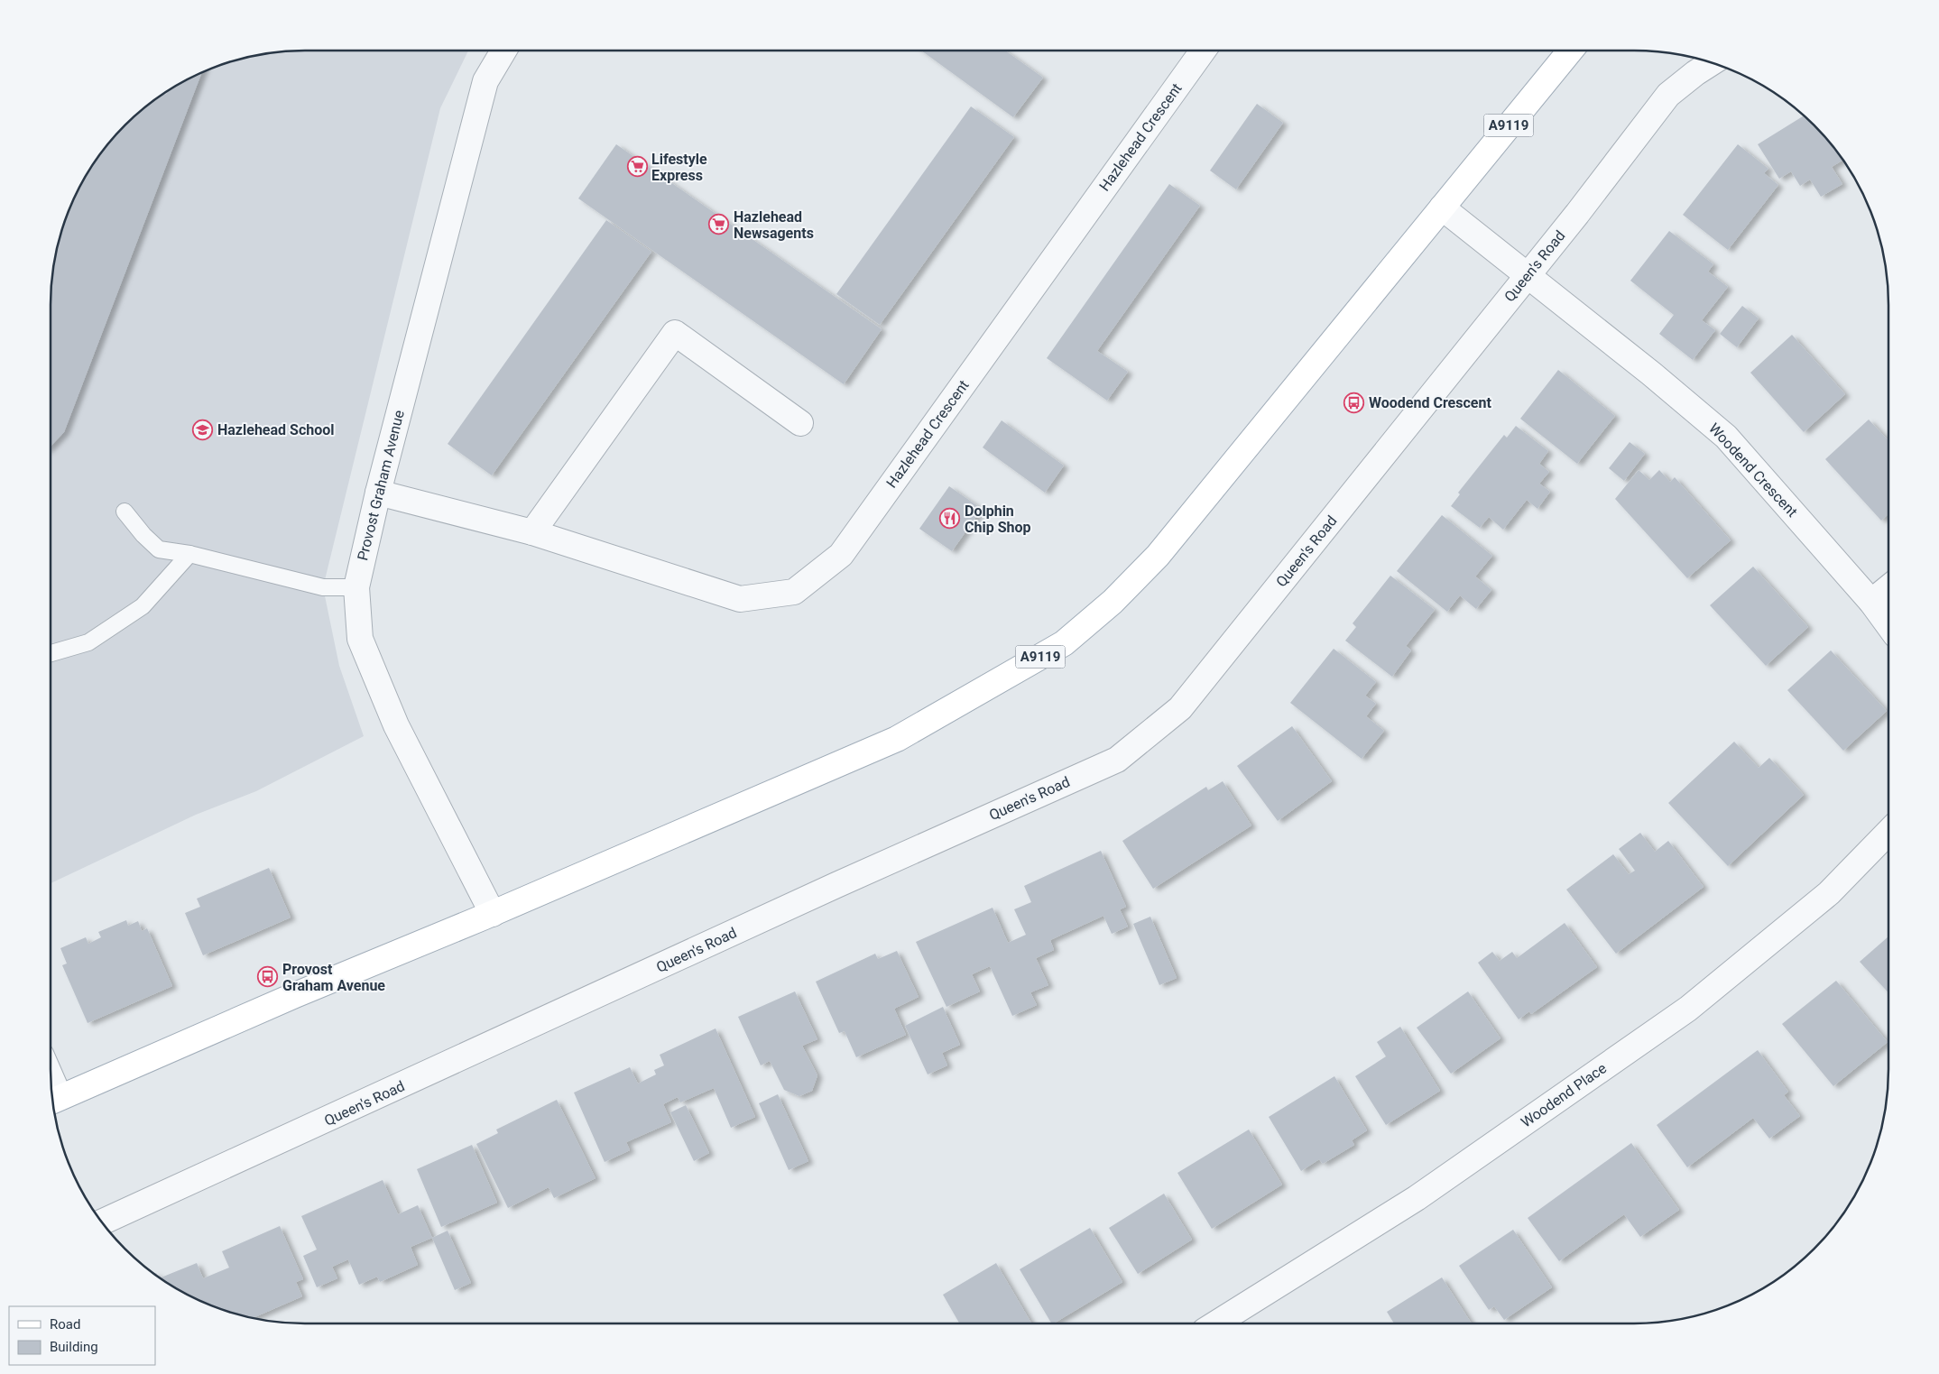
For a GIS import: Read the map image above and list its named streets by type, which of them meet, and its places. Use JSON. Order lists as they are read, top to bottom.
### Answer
{
  "streets": {
    "main road": ["A9119"],
    "street": [
      "Hazlehead Crescent",
      "Queen's Road",
      "Woodend Crescent",
      "Provost Graham Avenue",
      "Woodend Place"
    ]
  },
  "crossings": [
    ["A9119", "Woodend Crescent"],
    ["A9119", "Provost Graham Avenue"],
    ["Hazlehead Crescent", "Provost Graham Avenue"],
    ["Queen's Road", "Woodend Crescent"]
  ],
  "places": {
    "supermarket": ["Lifestyle Express", "Hazlehead Newsagents"],
    "bus stop": ["Woodend Crescent", "Provost Graham Avenue"],
    "school or university": ["Hazlehead School"],
    "restaurant": ["Dolphin Chip Shop"]
  },
  "legend": ["Road", "Building"]
}
